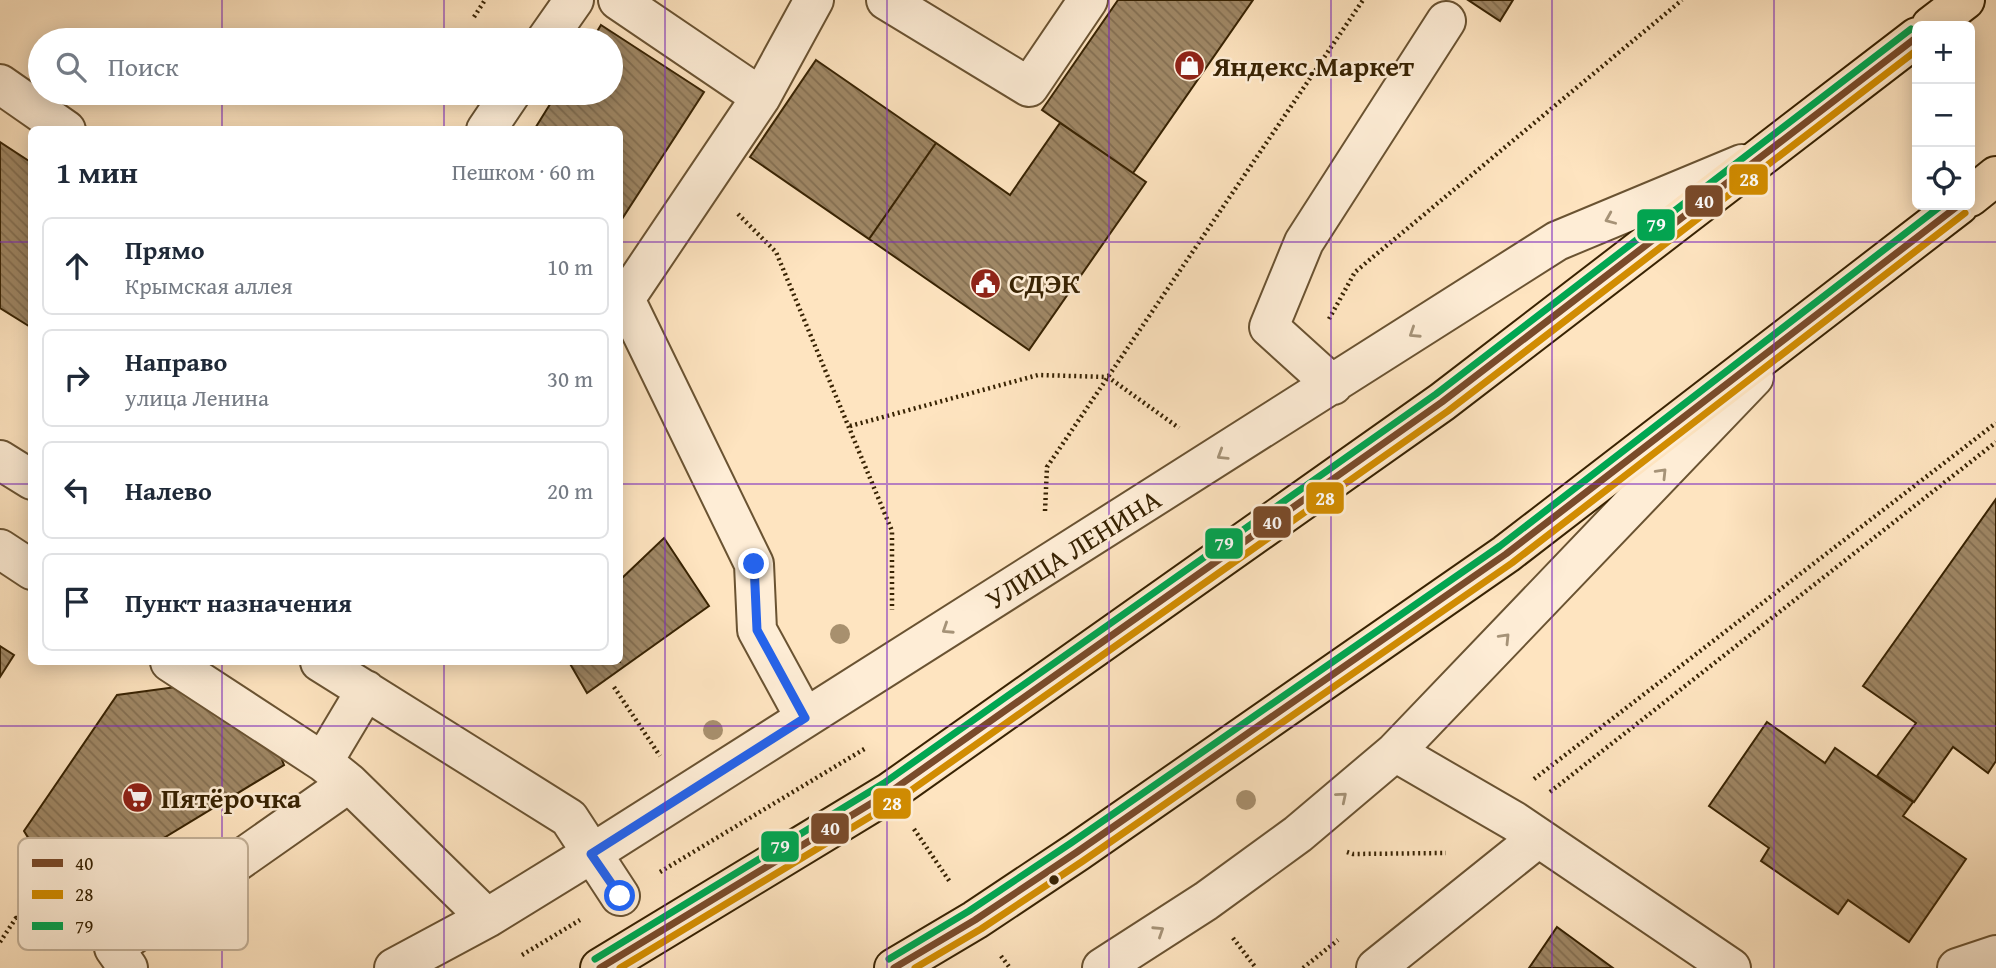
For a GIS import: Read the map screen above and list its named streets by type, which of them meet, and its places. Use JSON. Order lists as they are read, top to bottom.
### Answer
{
  "streets": {
    "main road": ["УЛИЦА ЛЕНИНА"]
  },
  "places": {
    "shop": ["Яндекс.Маркет"],
    "public building": ["СДЭК"],
    "supermarket": ["Пятёрочка"]
  },
  "lines": ["transit line 79", "transit line 40", "transit line 28"],
  "legend": ["40", "28", "79"],
  "page": {
    "map_buttons": ["+", "−"],
    "search": "Поиск",
    "heading": ["1 мин", "Пешком · 60 m"],
    "list": [
      ["Прямо", "Крымская аллея", "10 m"],
      ["Направо", "улица Ленина", "30 m"],
      ["Налево", "20 m"],
      "Пункт назначения"
    ]
  }
}
